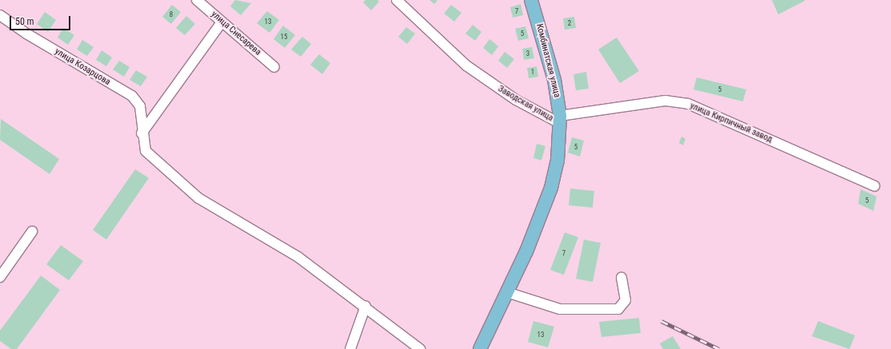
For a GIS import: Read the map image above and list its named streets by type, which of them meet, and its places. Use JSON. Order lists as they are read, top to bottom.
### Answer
{
  "streets": {
    "main road": ["Комбинатская улица", "Заводская улица"],
    "street": ["улица Снесарева", "улица Козарцова", "улица Кирпичный завод"]
  },
  "crossings": [
    ["Комбинатская улица", "Заводская улица"],
    ["Комбинатская улица", "улица Кирпичный завод"],
    ["Заводская улица", "улица Кирпичный завод"]
  ],
  "house_numbers": [
    "7",
    "8",
    "13",
    "2",
    "5",
    "15",
    "3",
    "1",
    "5",
    "5",
    "5",
    "7",
    "13"
  ],
  "scale_bar": "50 m"
}
